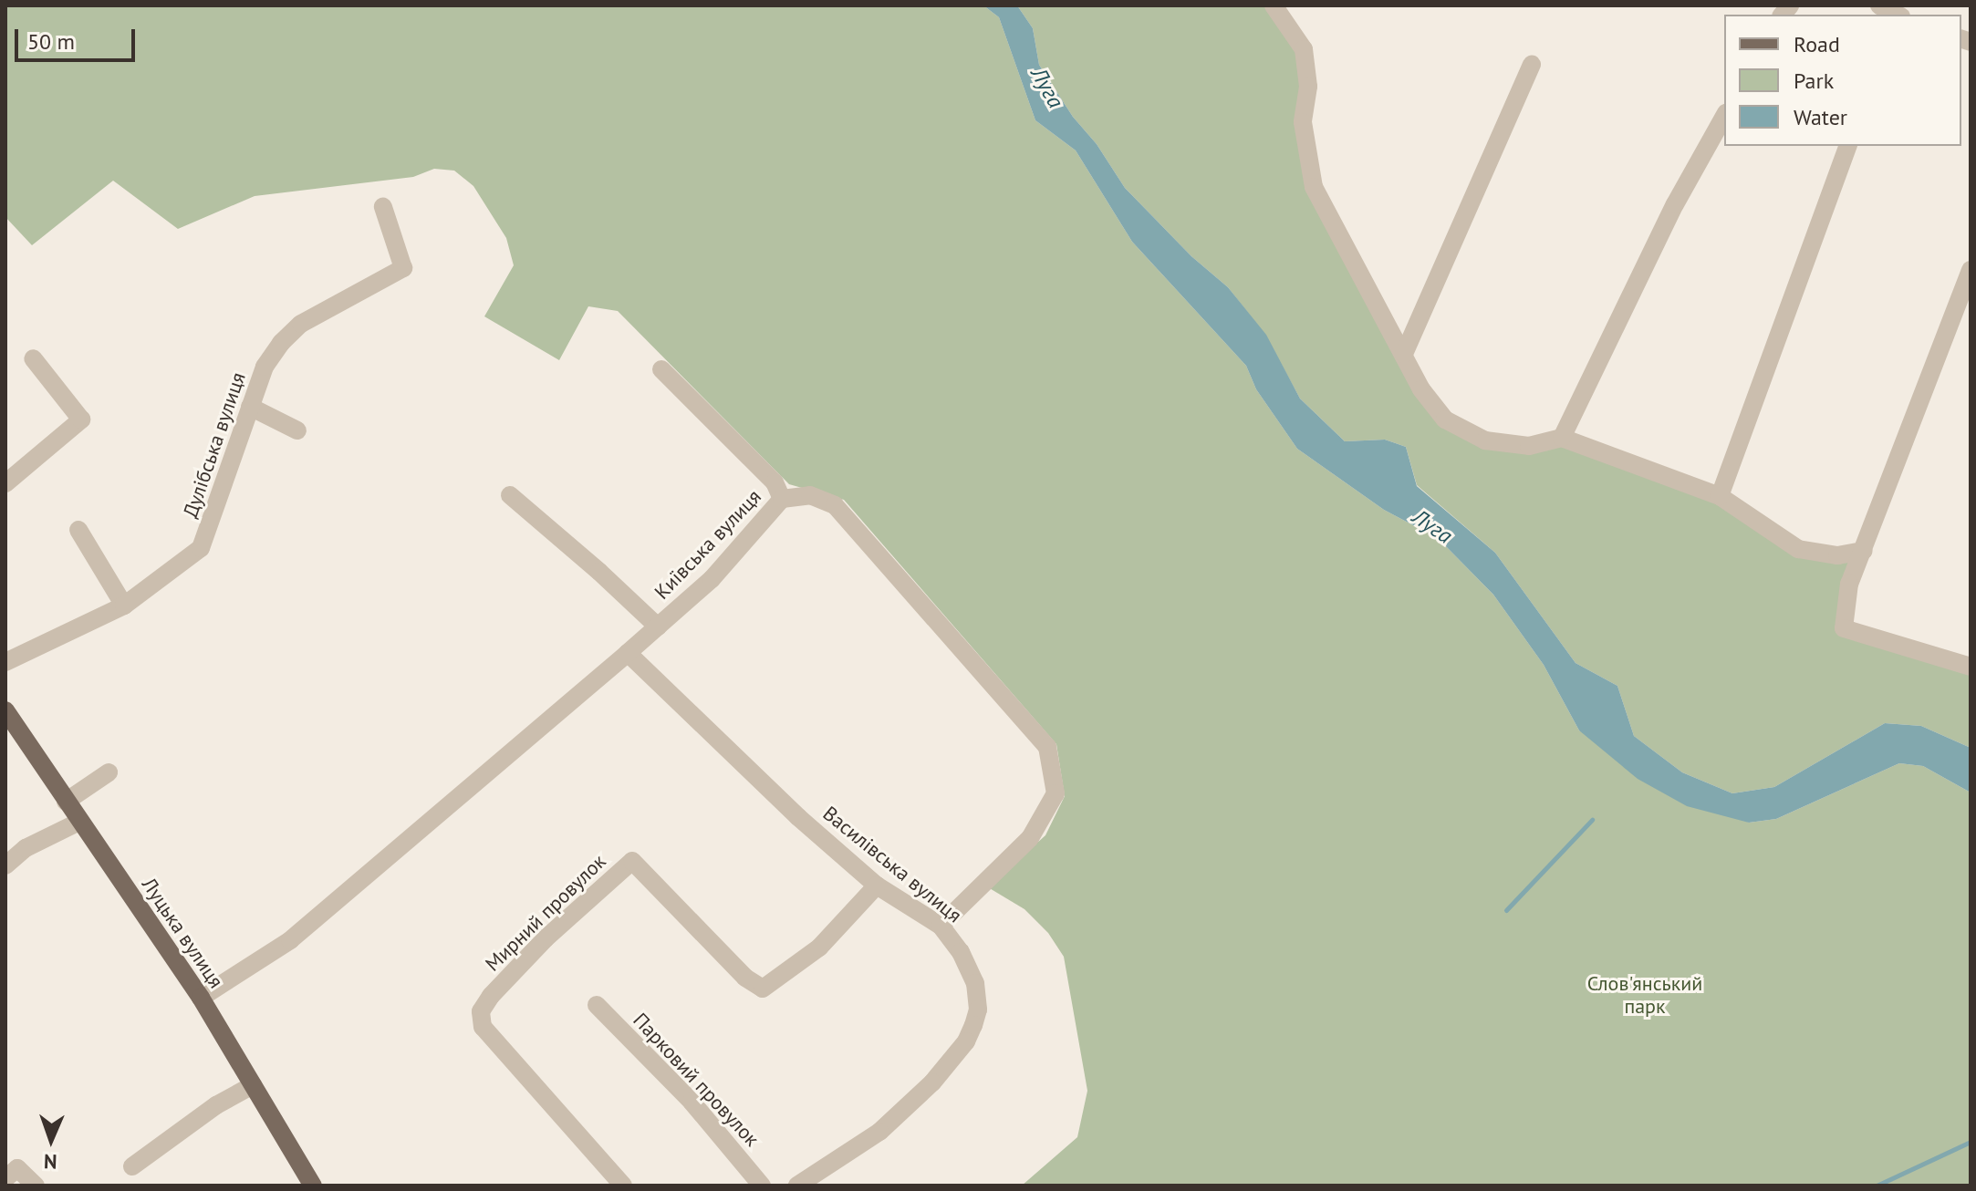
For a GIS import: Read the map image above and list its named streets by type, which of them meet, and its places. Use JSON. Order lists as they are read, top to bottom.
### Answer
{
  "streets": {
    "main road": ["Луцька вулиця"],
    "street": [
      "Дулібська вулиця",
      "Київська вулиця",
      "Василівська вулиця",
      "Мирний провулок",
      "Парковий провулок"
    ]
  },
  "crossings": [
    ["Київська вулиця", "Василівська вулиця"],
    ["Київська вулиця", "Луцька вулиця"],
    ["Василівська вулиця", "Мирний провулок"]
  ],
  "water": ["Луга"],
  "parks": ["Слов'янський парк"],
  "legend": ["Road", "Park", "Water"],
  "scale_bar": "50 m",
  "north": "bottom"
}
